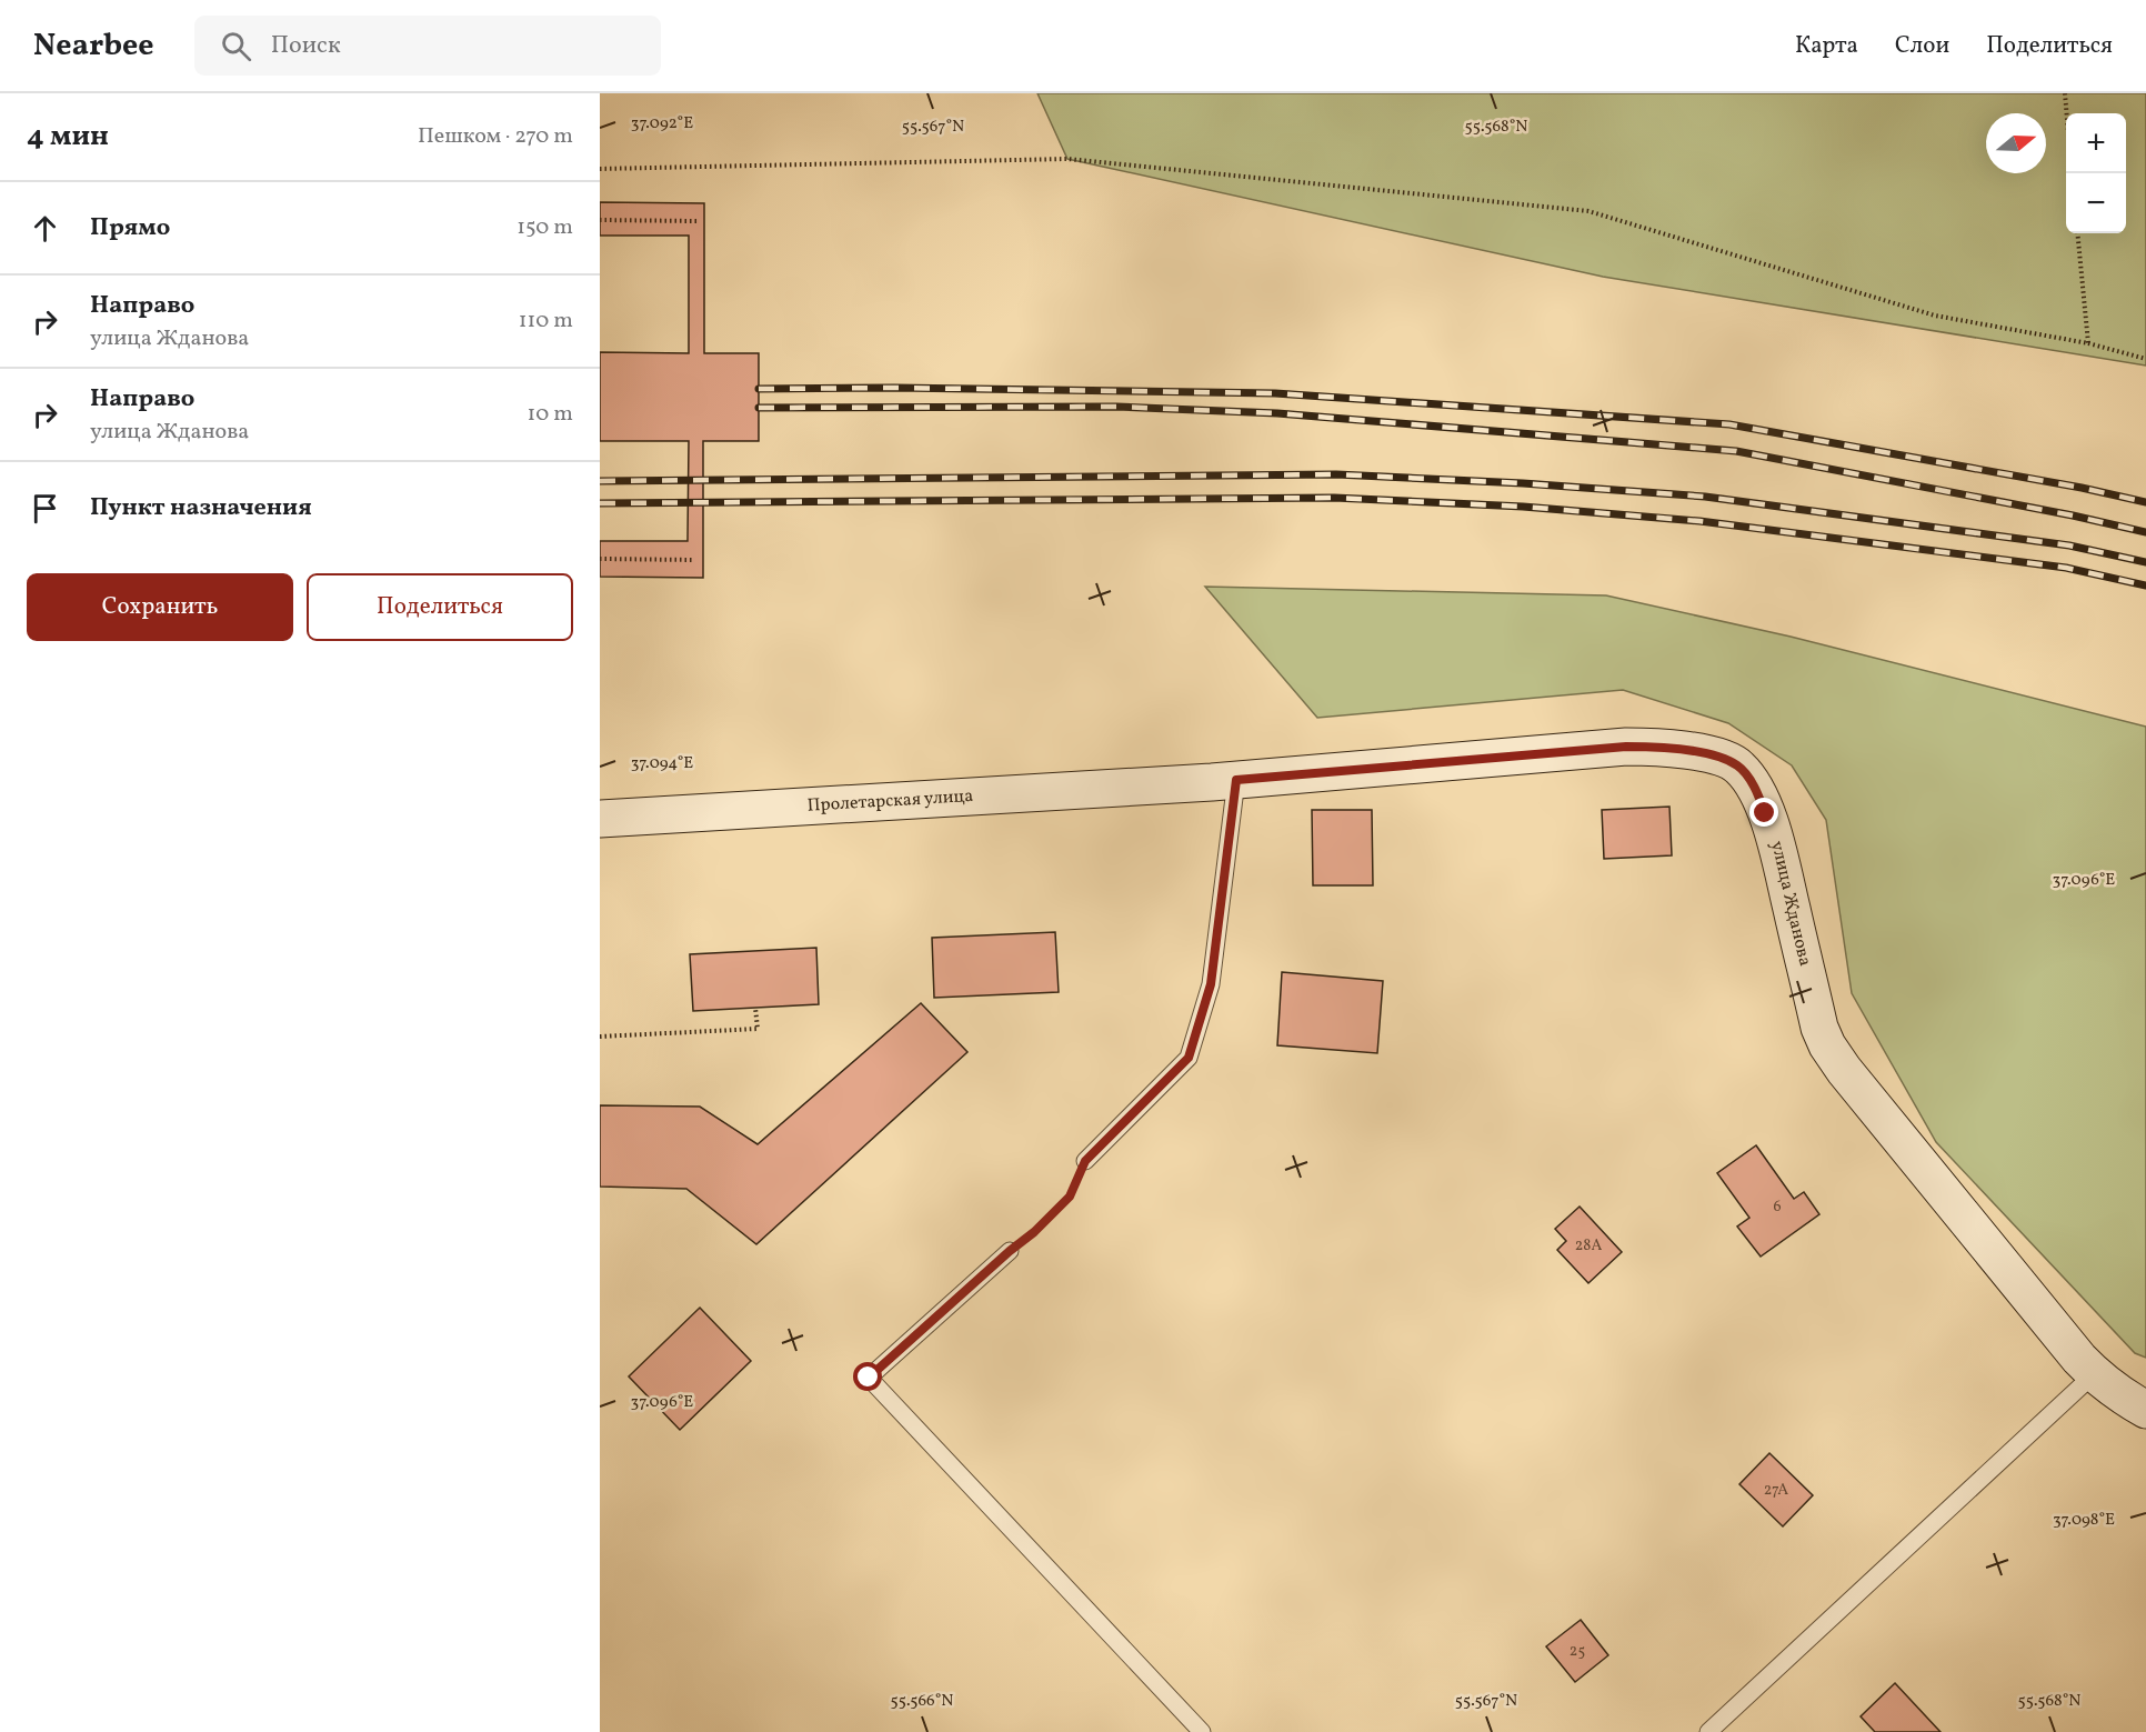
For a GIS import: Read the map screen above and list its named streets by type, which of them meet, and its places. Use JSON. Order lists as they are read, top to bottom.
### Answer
{
  "streets": {
    "main road": ["Пролетарская улица", "улица Жданова"]
  },
  "crossings": [
    ["Пролетарская улица", "улица Жданова"]
  ],
  "house_numbers": [
    "6",
    "28А",
    "27А",
    "25"
  ],
  "north": "right",
  "page": {
    "header": "Nearbee",
    "search": "Поиск",
    "nav": ["Карта", "Слои", "Поделиться"],
    "heading": ["4 мин", "Пешком · 270 m"],
    "map_buttons": ["+", "−"],
    "list": [
      ["Прямо", "150 m"],
      ["Направо", "улица Жданова", "110 m"],
      ["Направо", "улица Жданова", "10 m"],
      "Пункт назначения"
    ],
    "buttons": ["Сохранить", "Поделиться"]
  },
  "coordinates": [
    "37.092°E",
    "55.567°N",
    "55.568°N",
    "37.094°E",
    "37.096°E",
    "37.098°E",
    "55.566°N"
  ]
}
